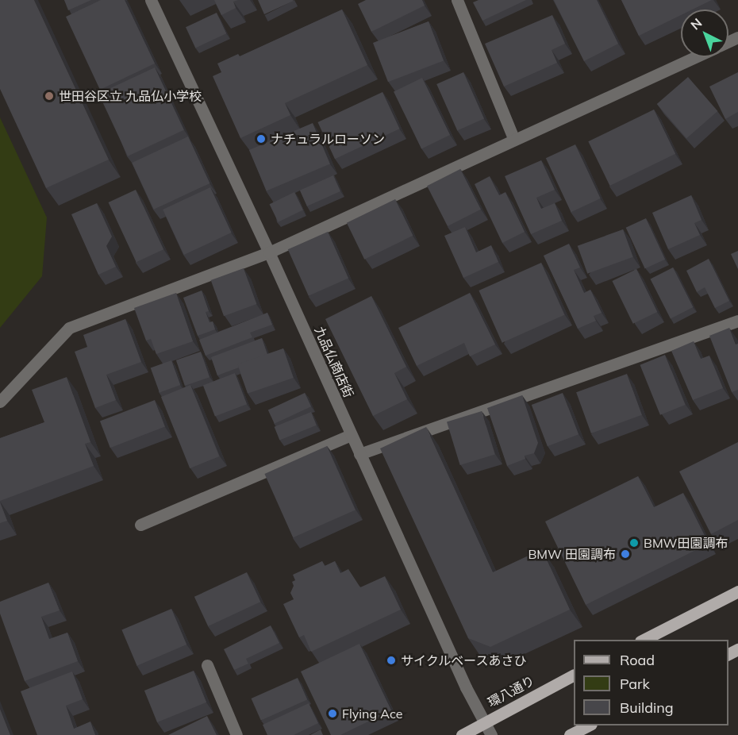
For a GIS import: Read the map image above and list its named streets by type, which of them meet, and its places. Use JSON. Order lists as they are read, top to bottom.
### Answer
{
  "streets": {
    "main road": ["環八通り"],
    "street": ["九品仏商店街"]
  },
  "crossings": [
    ["九品仏商店街", "環八通り"]
  ],
  "places": [
    "世田谷区立 九品仏小学校",
    "ナチュラルローソン",
    "BMW田園調布",
    "BMW 田園調布",
    "サイクルベースあさひ",
    "Flying Ace"
  ],
  "legend": ["Road", "Park", "Building"],
  "north": "top left"
}
